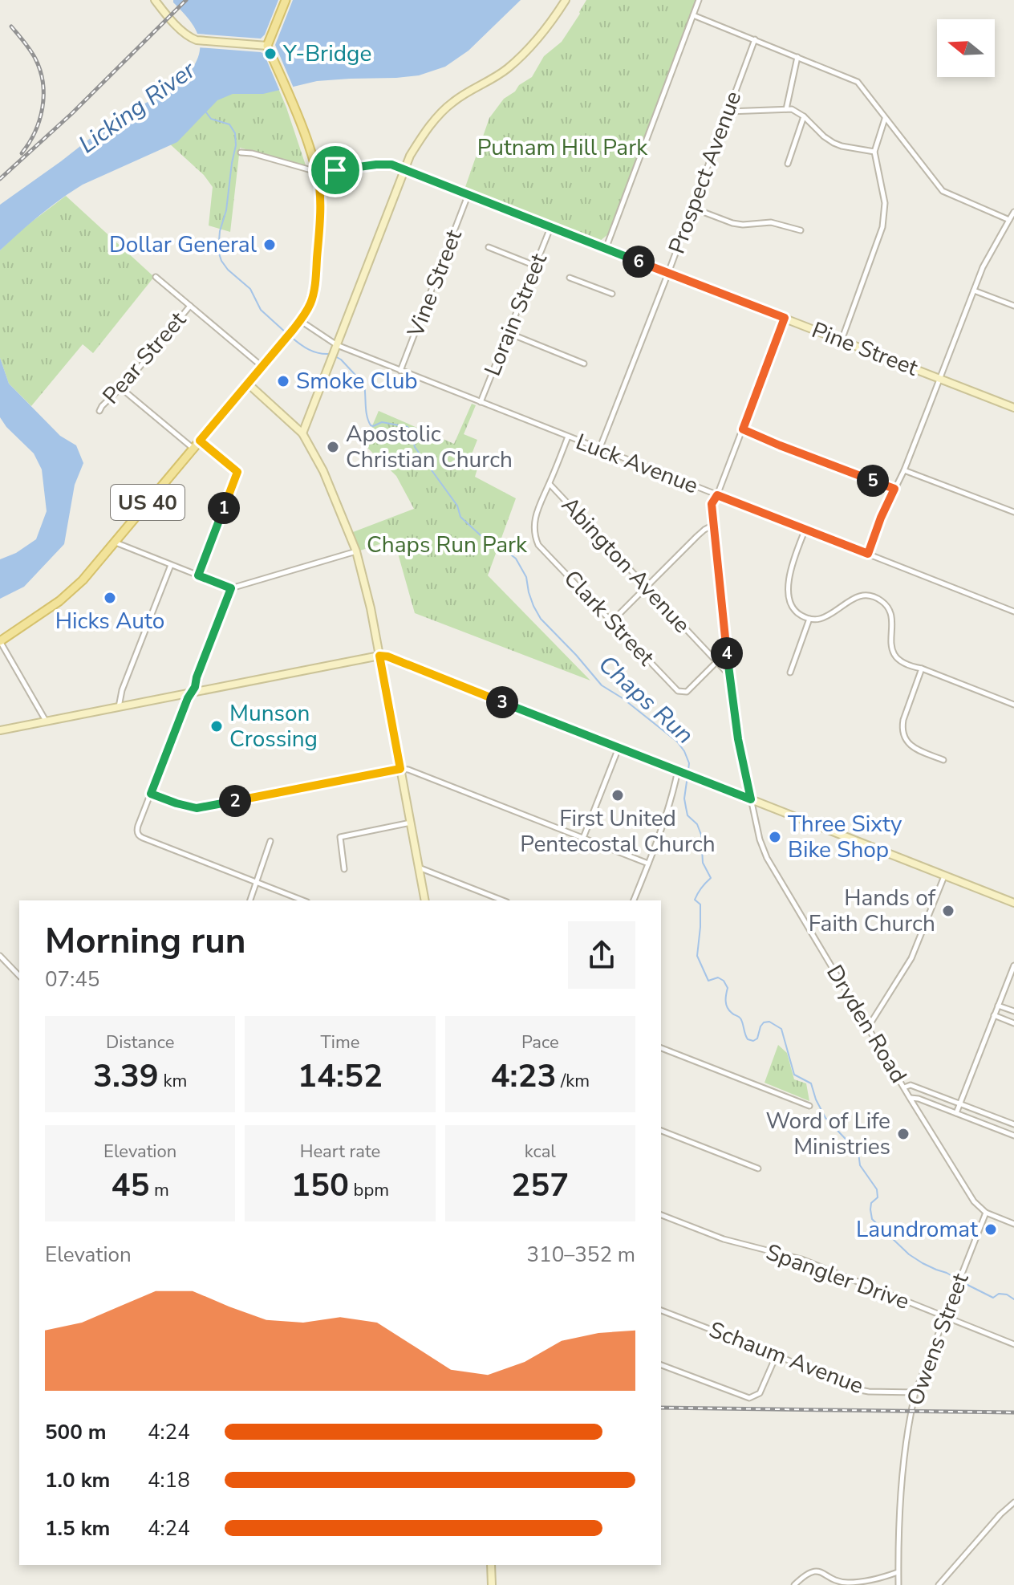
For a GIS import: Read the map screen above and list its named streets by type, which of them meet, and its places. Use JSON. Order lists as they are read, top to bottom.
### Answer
{
  "streets": {
    "main road": ["US 40"],
    "street": [
      "Prospect Avenue",
      "Vine Street",
      "Lorain Street",
      "Pine Street",
      "Pear Street",
      "Luck Avenue",
      "Abington Avenue",
      "Clark Street",
      "Dryden Road",
      "Spangler Drive",
      "Owens Street",
      "Schaum Avenue"
    ]
  },
  "crossings": [
    ["Prospect Avenue", "Pine Street"],
    ["Prospect Avenue", "Luck Avenue"],
    ["Vine Street", "Pine Street"],
    ["Vine Street", "Luck Avenue"],
    ["Lorain Street", "Pine Street"],
    ["Lorain Street", "Luck Avenue"],
    ["Pine Street", "US 40"],
    ["Pine Street", "Dryden Road"],
    ["Luck Avenue", "US 40"],
    ["Luck Avenue", "Dryden Road"],
    ["Abington Avenue", "Clark Street"],
    ["Abington Avenue", "Dryden Road"],
    ["Dryden Road", "Owens Street"],
    ["Spangler Drive", "Owens Street"],
    ["Owens Street", "Schaum Avenue"]
  ],
  "water": ["Licking River", "Chaps Run"],
  "parks": ["Putnam Hill Park", "Chaps Run Park"],
  "places": [
    "Y-Bridge",
    "Dollar General",
    "Smoke Club",
    "Apostolic Christian Church",
    "Hicks Auto",
    "Munson Crossing",
    "First United Pentecostal Church",
    "Three Sixty Bike Shop",
    "Hands of Faith Church",
    "Word of Life Ministries",
    "Laundromat"
  ],
  "north": "left",
  "page": {
    "pins": [
      "6",
      "5",
      "1",
      "4",
      "3",
      "2"
    ],
    "heading": ["Morning run", "07:45"],
    "stats": [
      ["Distance", "3.39 km"],
      ["Time", "14:52"],
      ["Pace", "4:23 /km"],
      ["Elevation", "45 m"],
      ["Heart rate", "150 bpm"],
      ["kcal", "257"]
    ],
    "chart": ["Elevation", "310–352 m"],
    "list": [
      {
        "name": "500 m",
        "note": "4:24"
      },
      {
        "name": "1.0 km",
        "note": "4:18"
      },
      {
        "name": "1.5 km",
        "note": "4:24"
      }
    ]
  }
}
